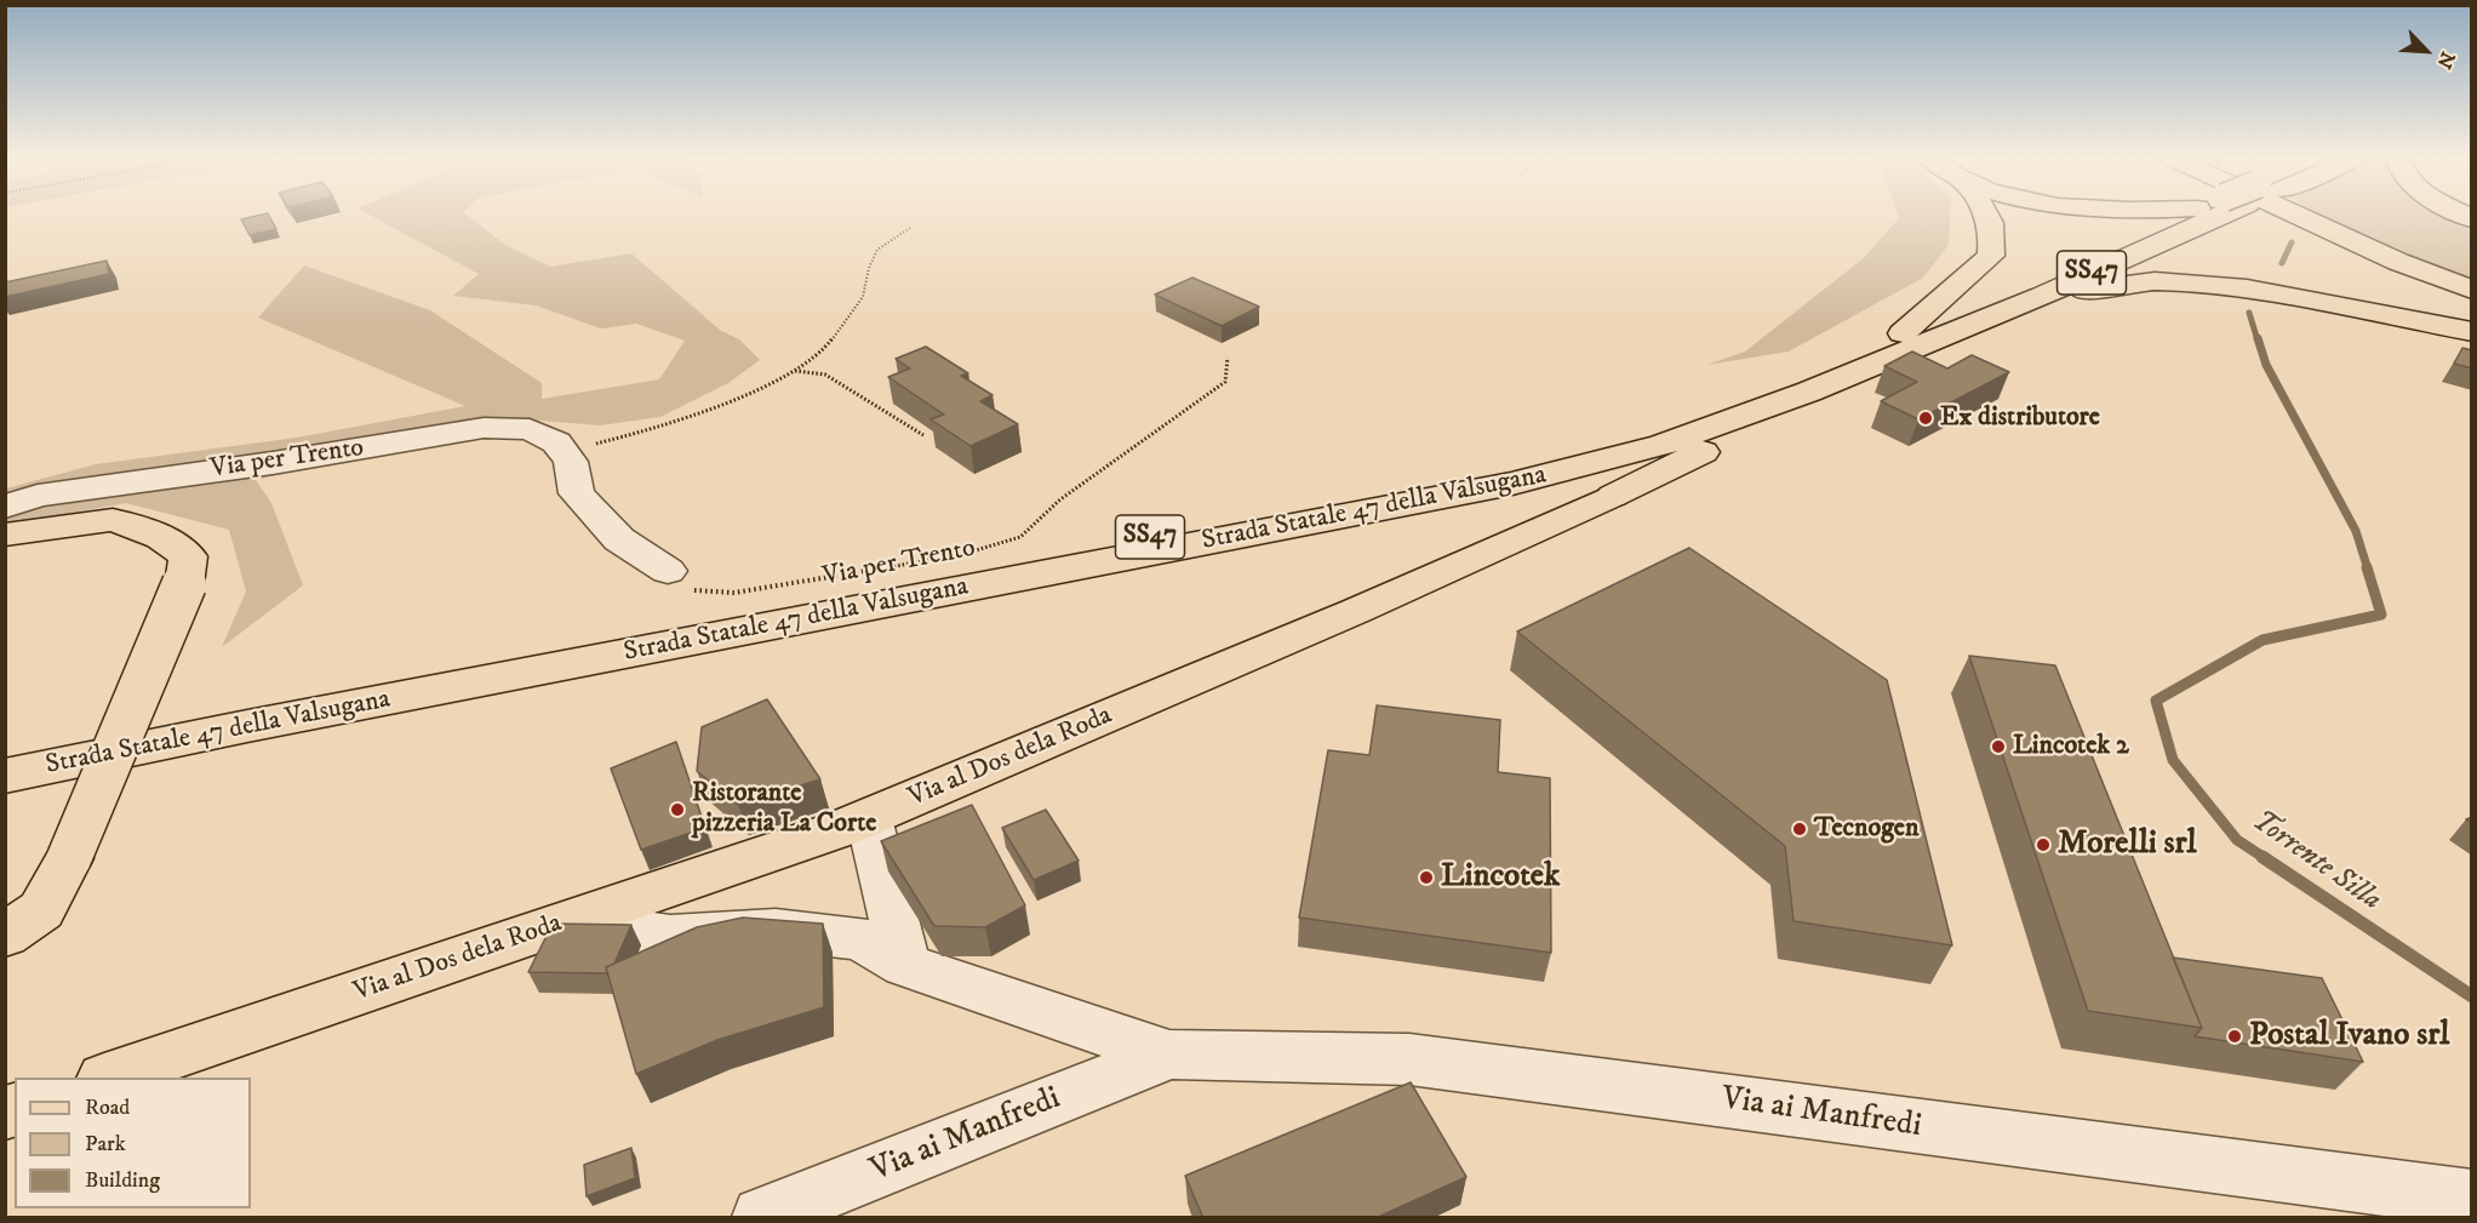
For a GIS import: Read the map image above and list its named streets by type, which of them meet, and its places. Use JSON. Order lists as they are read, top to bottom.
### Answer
{
  "streets": {
    "main road": ["SS47", "Strada Statale 47 della Valsugana", "Via al Dos dela Roda"],
    "street": ["Via per Trento", "Via ai Manfredi"]
  },
  "crossings": [
    ["Strada Statale 47 della Valsugana", "Via al Dos dela Roda"],
    ["Via al Dos dela Roda", "Via ai Manfredi"]
  ],
  "water": ["Torrente Silla"],
  "places": [
    "Ex distributore",
    "Lincotek 2",
    "Ristorante pizzeria La Corte",
    "Tecnogen",
    "Morelli srl",
    "Lincotek",
    "Postal Ivano srl"
  ],
  "legend": ["Road", "Park", "Building"],
  "north": "bottom right"
}
